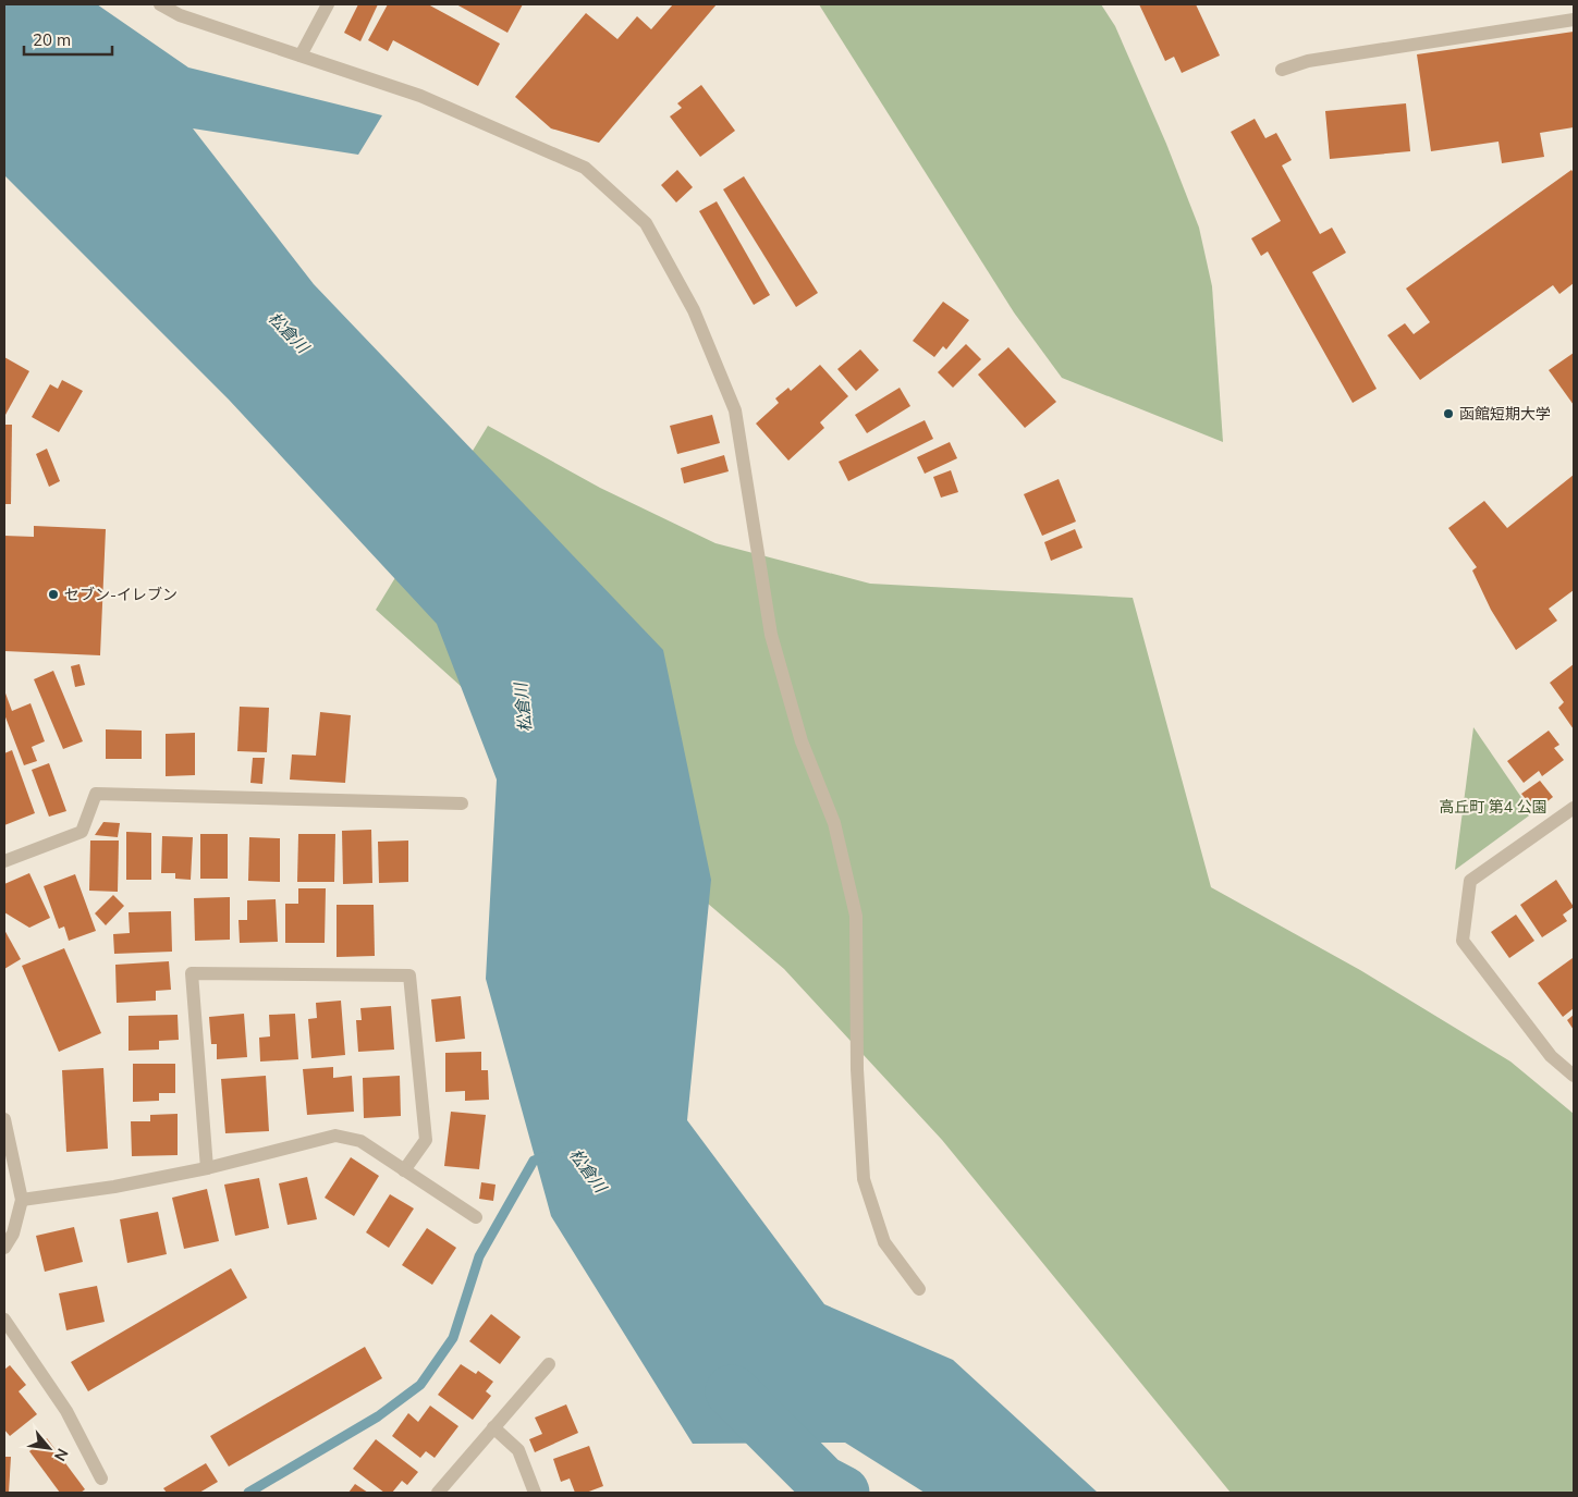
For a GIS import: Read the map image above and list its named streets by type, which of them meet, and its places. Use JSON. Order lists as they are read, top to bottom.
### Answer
{
  "water": ["松倉川"],
  "parks": ["高丘町 第4 公園"],
  "places": ["函館短期大学", "セブン-イレブン"],
  "scale_bar": "20 m",
  "north": "bottom right"
}
